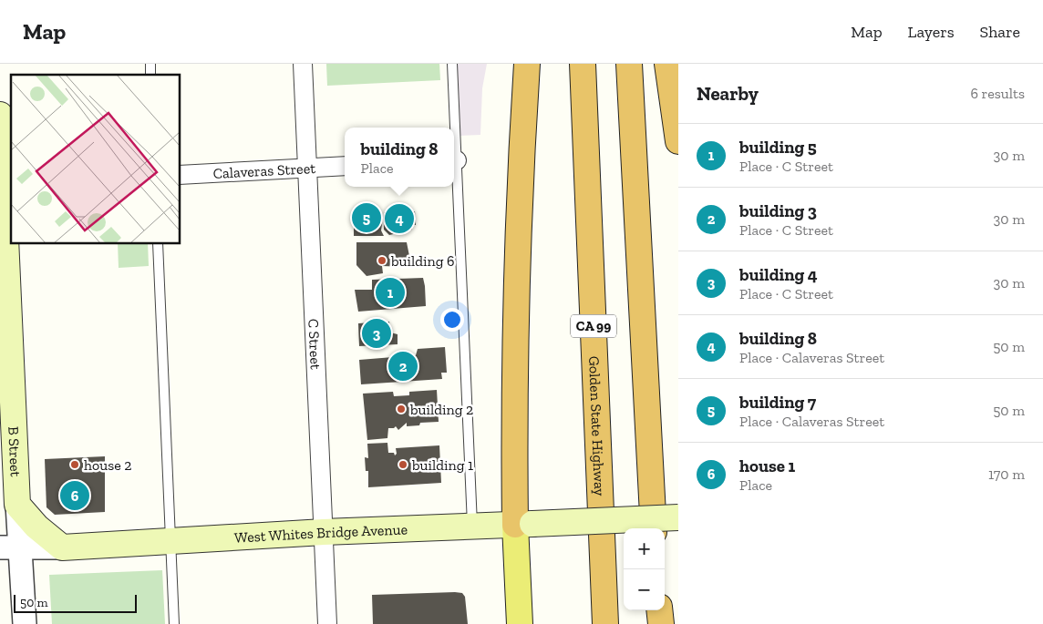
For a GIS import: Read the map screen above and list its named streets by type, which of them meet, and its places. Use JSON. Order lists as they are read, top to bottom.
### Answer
{
  "streets": {
    "highway": ["CA 99", "Golden State Highway"],
    "main road": ["B Street", "West Whites Bridge Avenue"],
    "street": ["Calaveras Street", "C Street"]
  },
  "crossings": [
    ["Calaveras Street", "C Street"],
    ["C Street", "West Whites Bridge Avenue"],
    ["B Street", "West Whites Bridge Avenue"]
  ],
  "places": [
    "building 6",
    "building 2",
    "house 2",
    "building 1"
  ],
  "scale_bar": "50 m",
  "page": {
    "header": "Map",
    "nav": ["Map", "Layers", "Share"],
    "heading": ["Nearby", "6 results"],
    "list": [
      {
        "mark": "1",
        "name": "building 5",
        "note": "Place · C Street",
        "value": "30 m"
      },
      {
        "mark": "2",
        "name": "building 3",
        "note": "Place · C Street",
        "value": "30 m"
      },
      {
        "mark": "3",
        "name": "building 4",
        "note": "Place · C Street",
        "value": "30 m"
      },
      {
        "mark": "4",
        "name": "building 8",
        "note": "Place · Calaveras Street",
        "value": "50 m"
      },
      {
        "mark": "5",
        "name": "building 7",
        "note": "Place · Calaveras Street",
        "value": "50 m"
      },
      {
        "mark": "6",
        "name": "house 1",
        "note": "Place",
        "value": "170 m"
      }
    ],
    "popup": ["building 8", "Place"],
    "pins": [
      "5",
      "4",
      "1",
      "3",
      "2",
      "6"
    ],
    "map_buttons": ["+", "−"],
    "scale": "50 m"
  }
}
